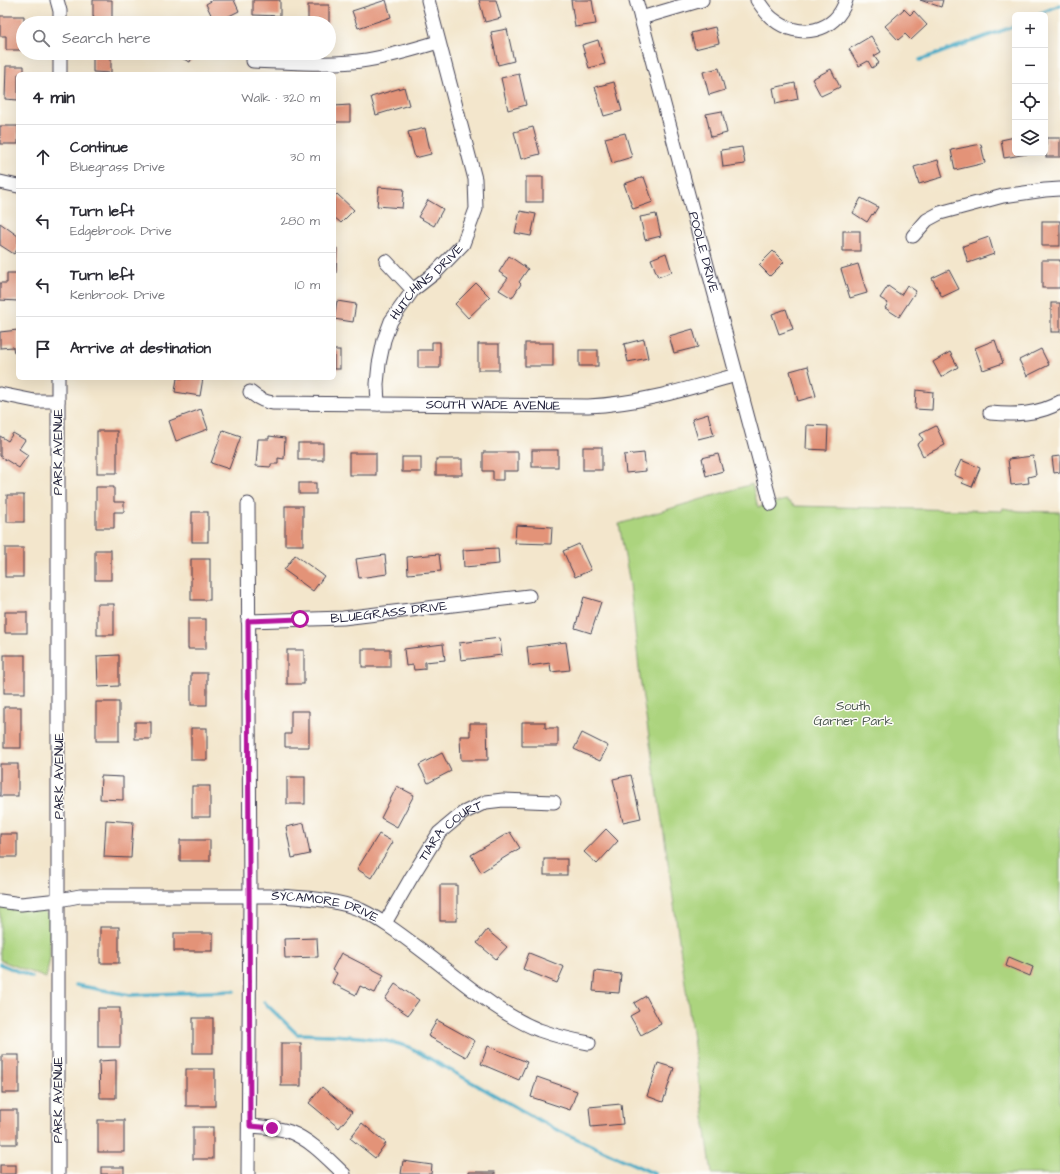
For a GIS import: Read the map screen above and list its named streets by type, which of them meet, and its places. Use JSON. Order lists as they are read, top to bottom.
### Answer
{
  "streets": {
    "street": [
      "POOLE DRIVE",
      "HUTCHINS DRIVE",
      "SOUTH WADE AVENUE",
      "PARK AVENUE",
      "BLUEGRASS DRIVE",
      "TIARA COURT",
      "SYCAMORE DRIVE"
    ]
  },
  "crossings": [
    ["POOLE DRIVE", "SOUTH WADE AVENUE"],
    ["HUTCHINS DRIVE", "SOUTH WADE AVENUE"],
    ["PARK AVENUE", "SYCAMORE DRIVE"],
    ["TIARA COURT", "SYCAMORE DRIVE"]
  ],
  "parks": ["South Garner Park"],
  "page": {
    "map_buttons": ["+", "−"],
    "search": "Search here",
    "heading": ["4 min", "Walk · 320 m"],
    "list": [
      ["Continue", "Bluegrass Drive", "30 m"],
      ["Turn left", "Edgebrook Drive", "280 m"],
      ["Turn left", "Kenbrook Drive", "10 m"],
      "Arrive at destination"
    ]
  }
}
